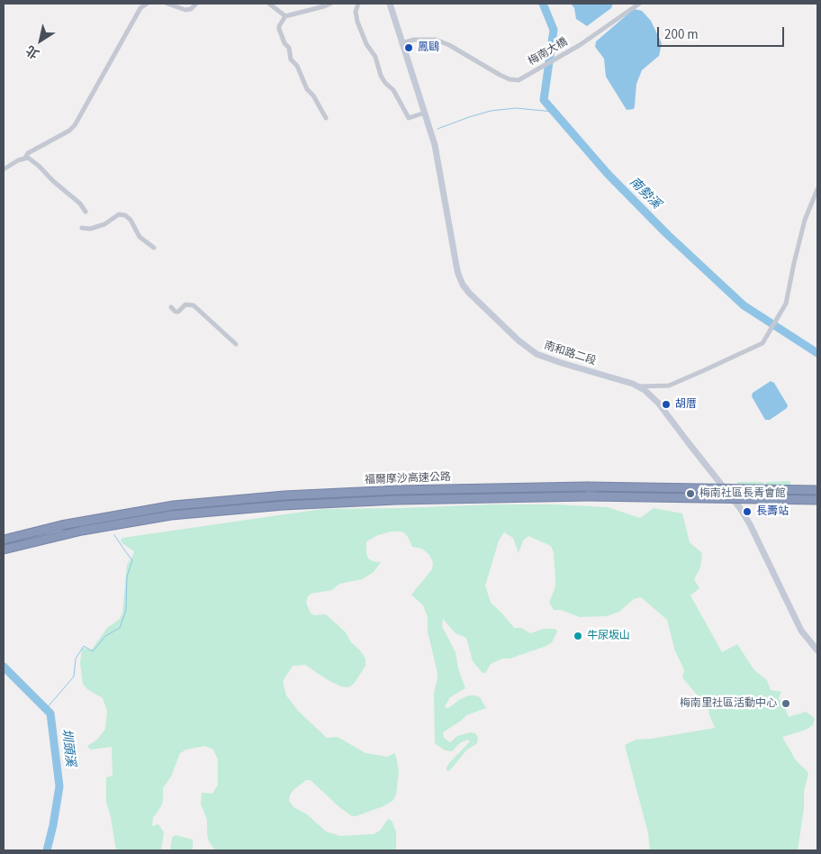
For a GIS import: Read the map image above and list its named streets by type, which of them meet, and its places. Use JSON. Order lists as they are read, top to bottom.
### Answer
{
  "streets": {
    "highway": ["福爾摩沙高速公路"],
    "main road": ["南和路二段"],
    "street": ["梅南大橋"]
  },
  "crossings": [
    ["梅南大橋", "南和路二段"]
  ],
  "water": ["南勢溪", "圳頭溪"],
  "places": [
    "鳳鷗",
    "胡厝",
    "梅南社區長青會館",
    "長壽站",
    "牛尿坂山",
    "梅南里社區活動中心"
  ],
  "scale_bar": "200 m",
  "north": "bottom left"
}
